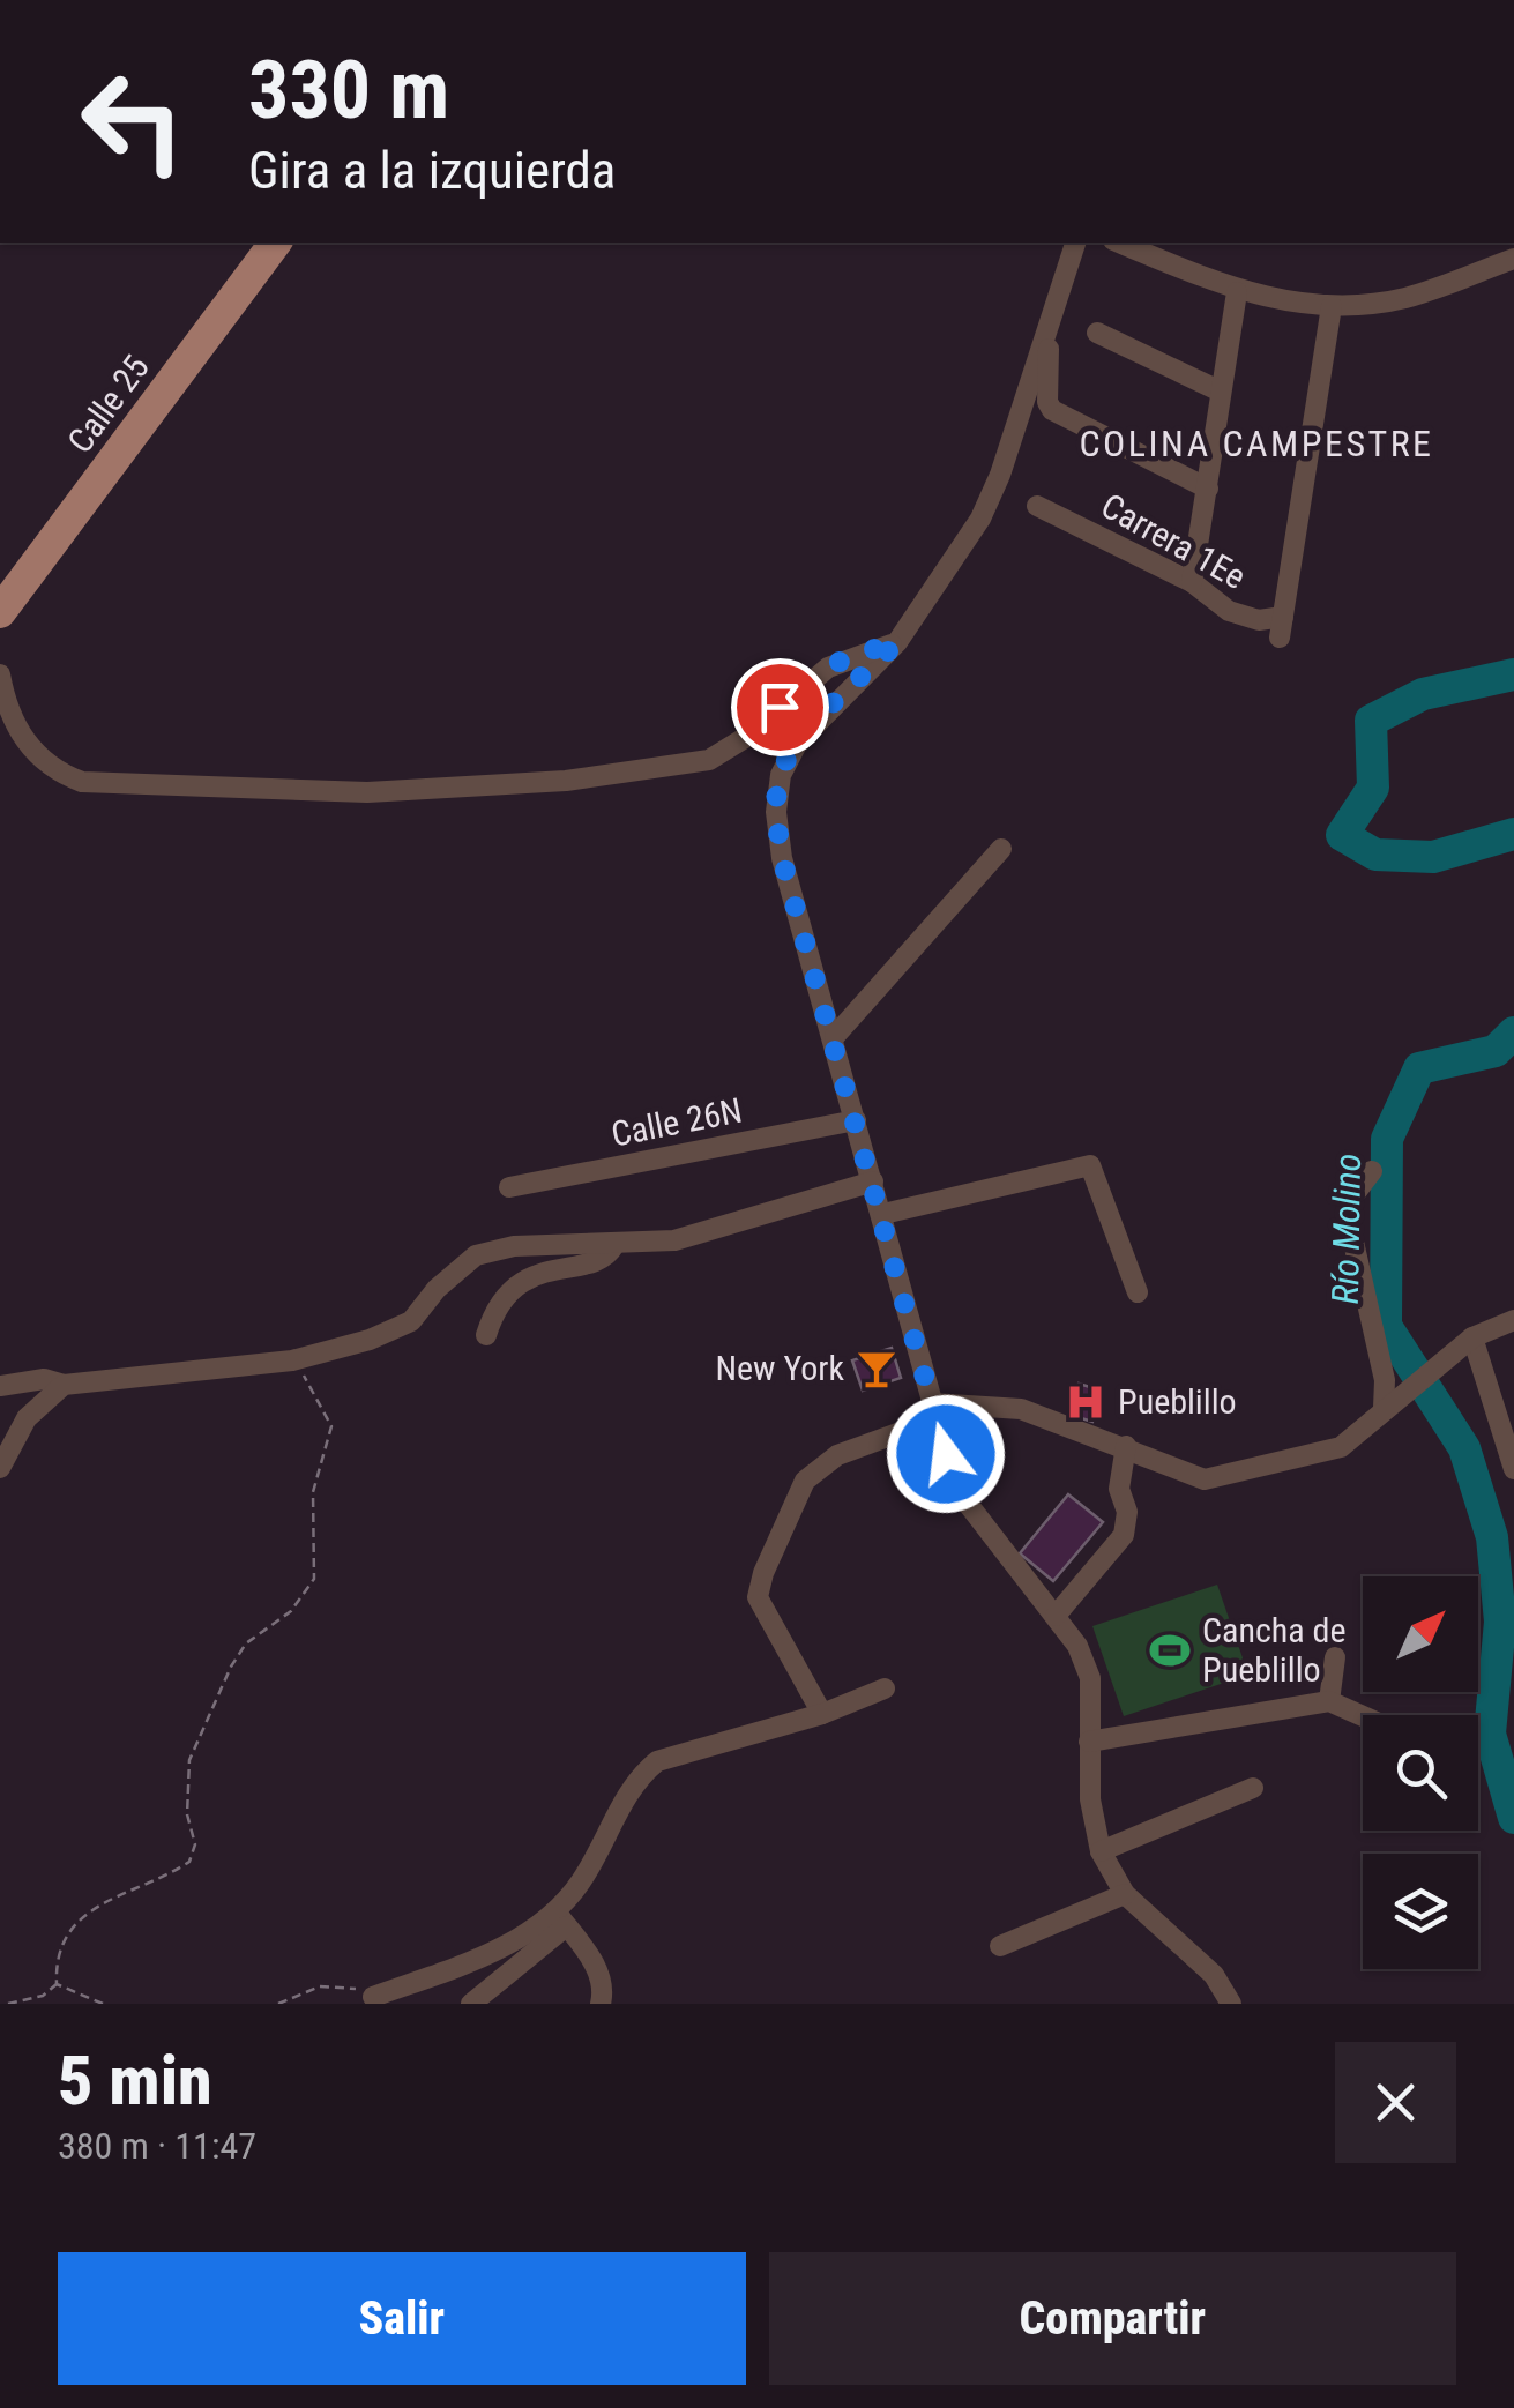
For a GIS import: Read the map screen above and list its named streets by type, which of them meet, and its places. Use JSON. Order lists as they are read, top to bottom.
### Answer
{
  "streets": {
    "main road": ["Calle 25"],
    "street": ["Carrera 1Ee", "Calle 26N"]
  },
  "districts": ["COLINA CAMPESTRE"],
  "water": ["Río Molino"],
  "places": {
    "bar": ["New York"],
    "hospital": ["Pueblillo"],
    "sports": ["Cancha de Pueblillo"]
  },
  "north": "top right",
  "page": {
    "turn": ["330 m", "Gira a la izquierda"],
    "heading": ["5 min", "380 m · 11:47"],
    "buttons": ["Salir", "Compartir"]
  }
}
